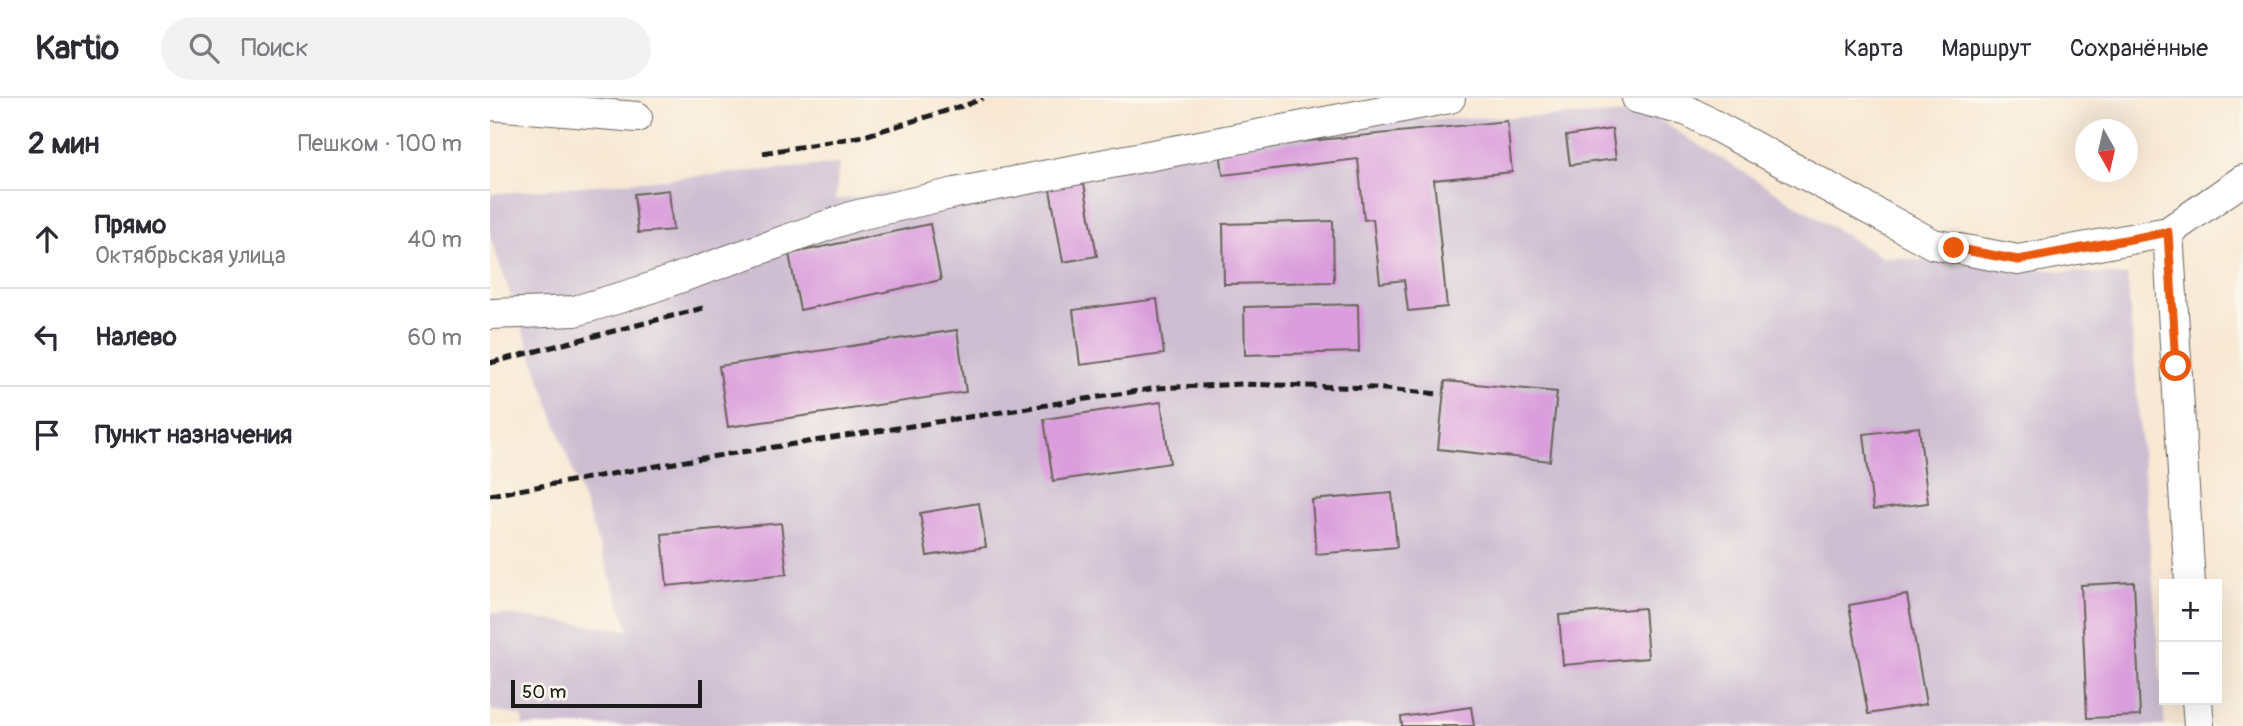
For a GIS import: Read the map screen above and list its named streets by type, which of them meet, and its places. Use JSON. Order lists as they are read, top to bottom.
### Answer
{
  "scale_bar": "50 m",
  "north": "bottom",
  "page": {
    "header": "Kartio",
    "search": "Поиск",
    "nav": ["Карта", "Маршрут", "Сохранённые"],
    "heading": ["2 мин", "Пешком · 100 m"],
    "list": [
      ["Прямо", "Октябрьская улица", "40 m"],
      ["Налево", "60 m"],
      "Пункт назначения"
    ],
    "map_buttons": ["+", "−"],
    "scale": "50 m"
  }
}
